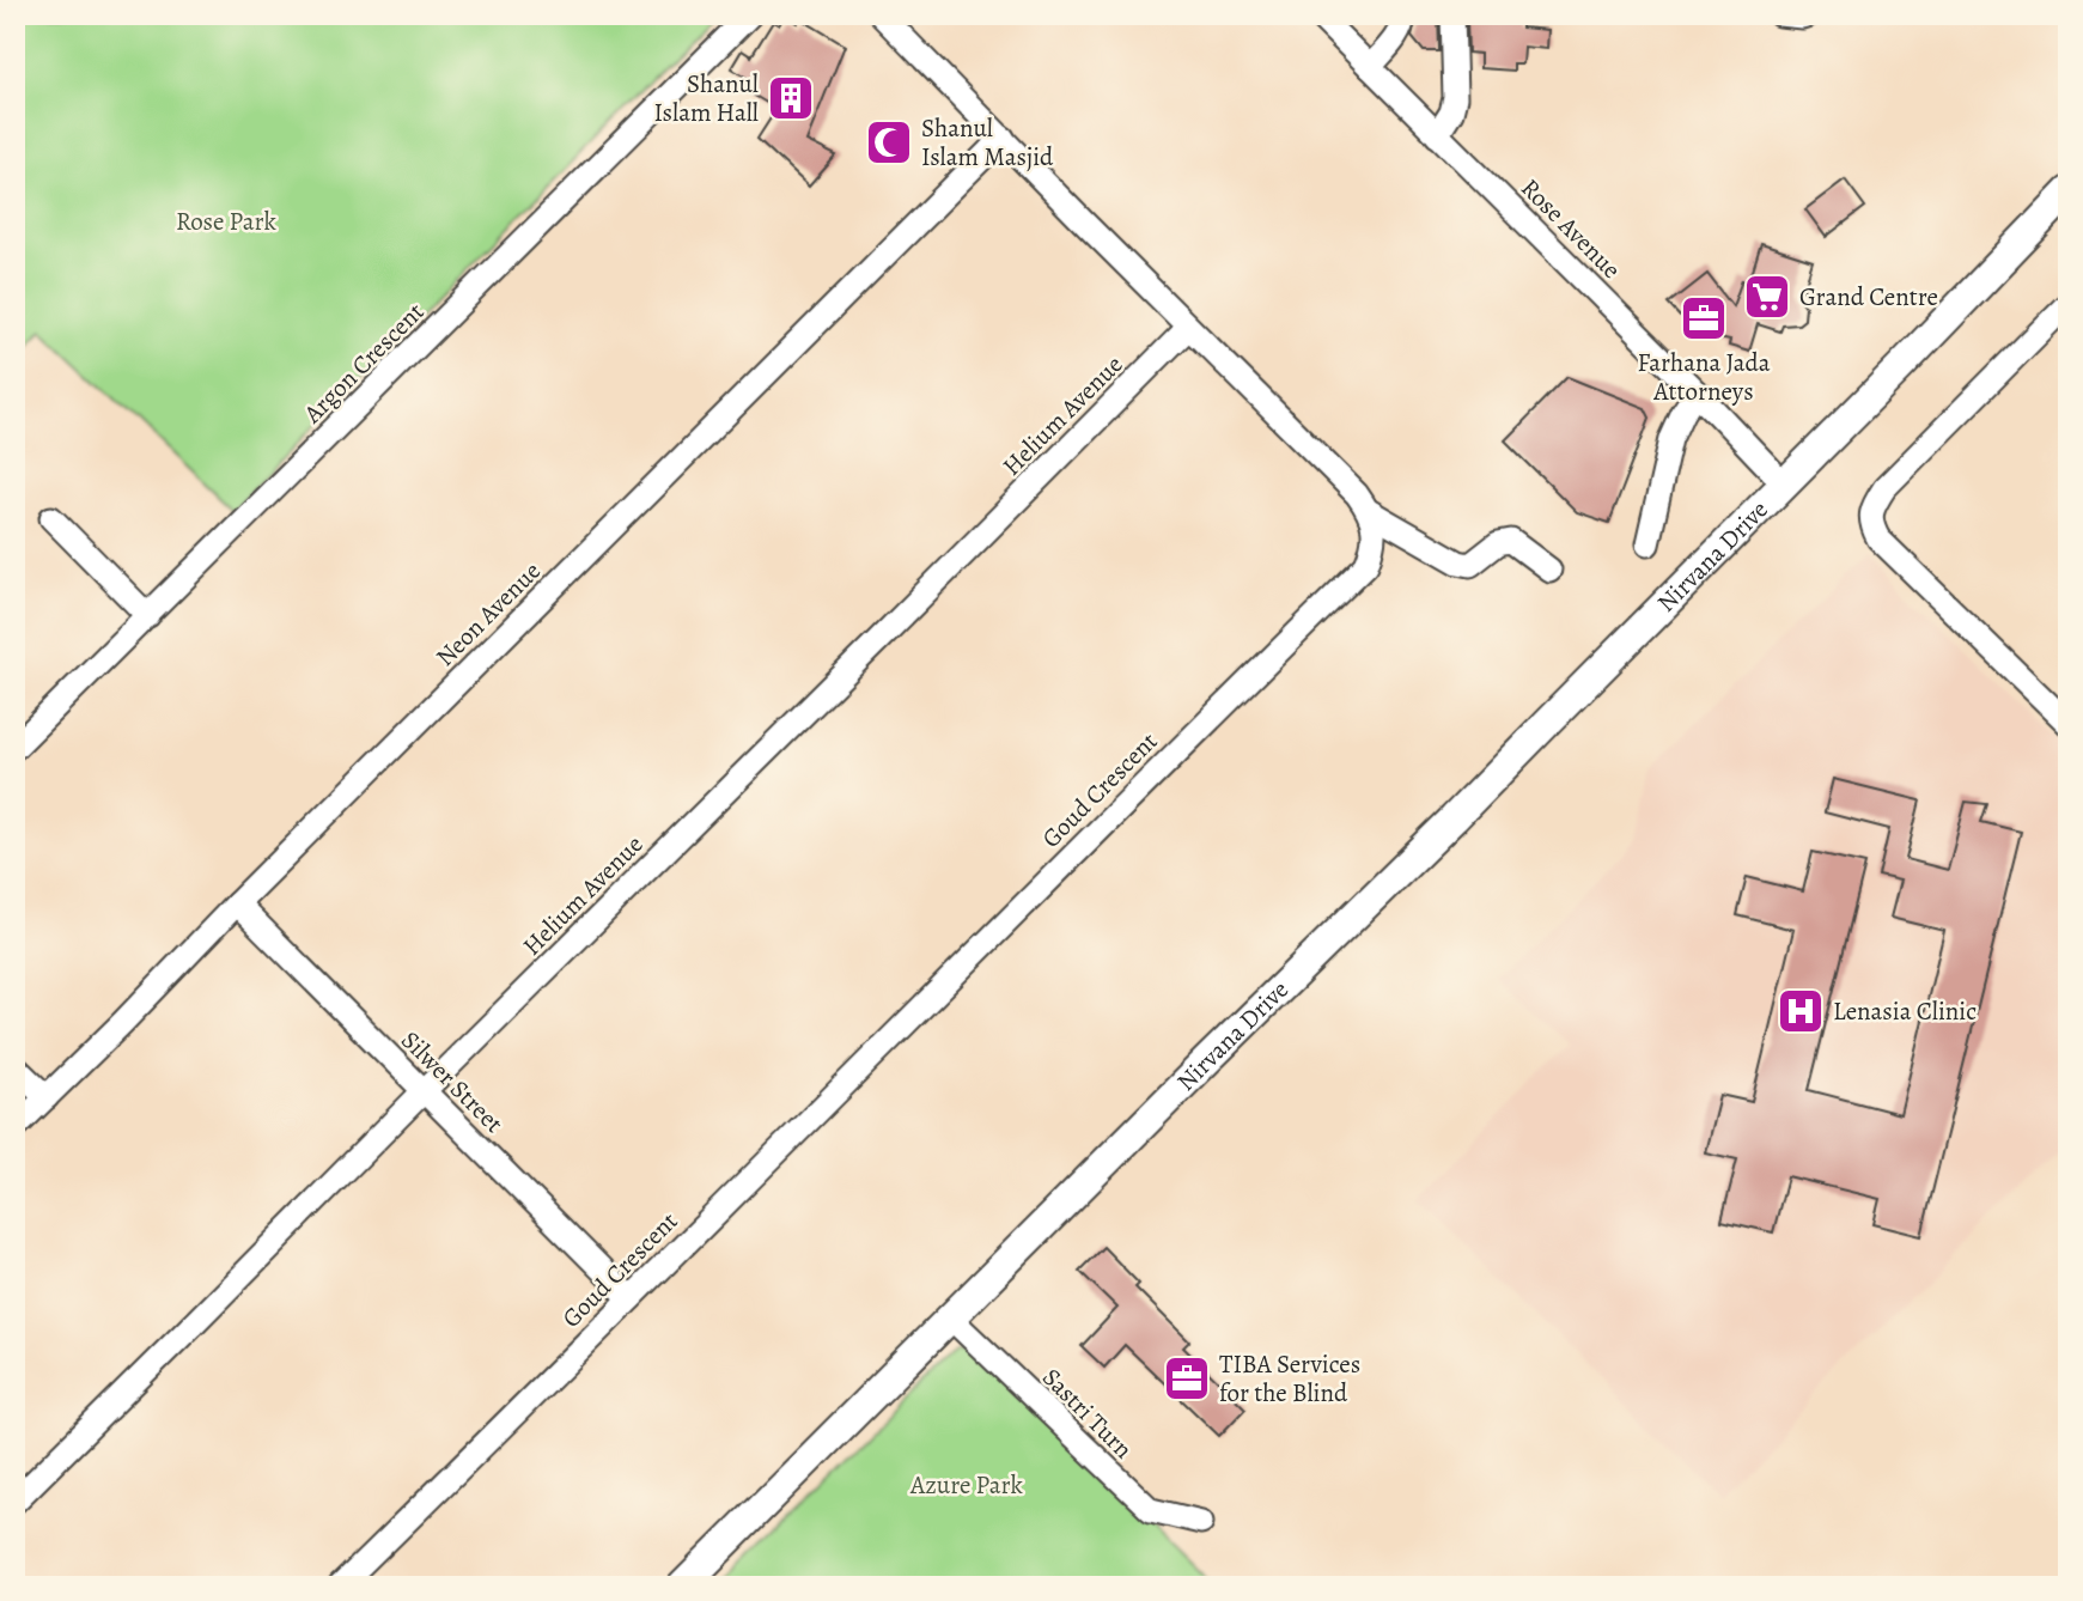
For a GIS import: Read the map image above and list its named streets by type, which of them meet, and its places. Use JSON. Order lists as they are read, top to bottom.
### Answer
{
  "streets": {
    "main road": ["Nirvana Drive"],
    "street": [
      "Rose Avenue",
      "Argon Crescent",
      "Helium Avenue",
      "Neon Avenue",
      "Goud Crescent",
      "Silwer Street",
      "Sastri Turn"
    ]
  },
  "crossings": [
    ["Rose Avenue", "Nirvana Drive"],
    ["Helium Avenue", "Silwer Street"],
    ["Nirvana Drive", "Sastri Turn"],
    ["Neon Avenue", "Silwer Street"],
    ["Goud Crescent", "Silwer Street"]
  ],
  "parks": ["Rose Park", "Azure Park"],
  "places": {
    "building": ["Shanul Islam Hall"],
    "mosque": ["Shanul Islam Masjid"],
    "supermarket": ["Grand Centre"],
    "office": ["Farhana Jada Attorneys", "TIBA Services for the Blind"],
    "hospital": ["Lenasia Clinic"]
  }
}
